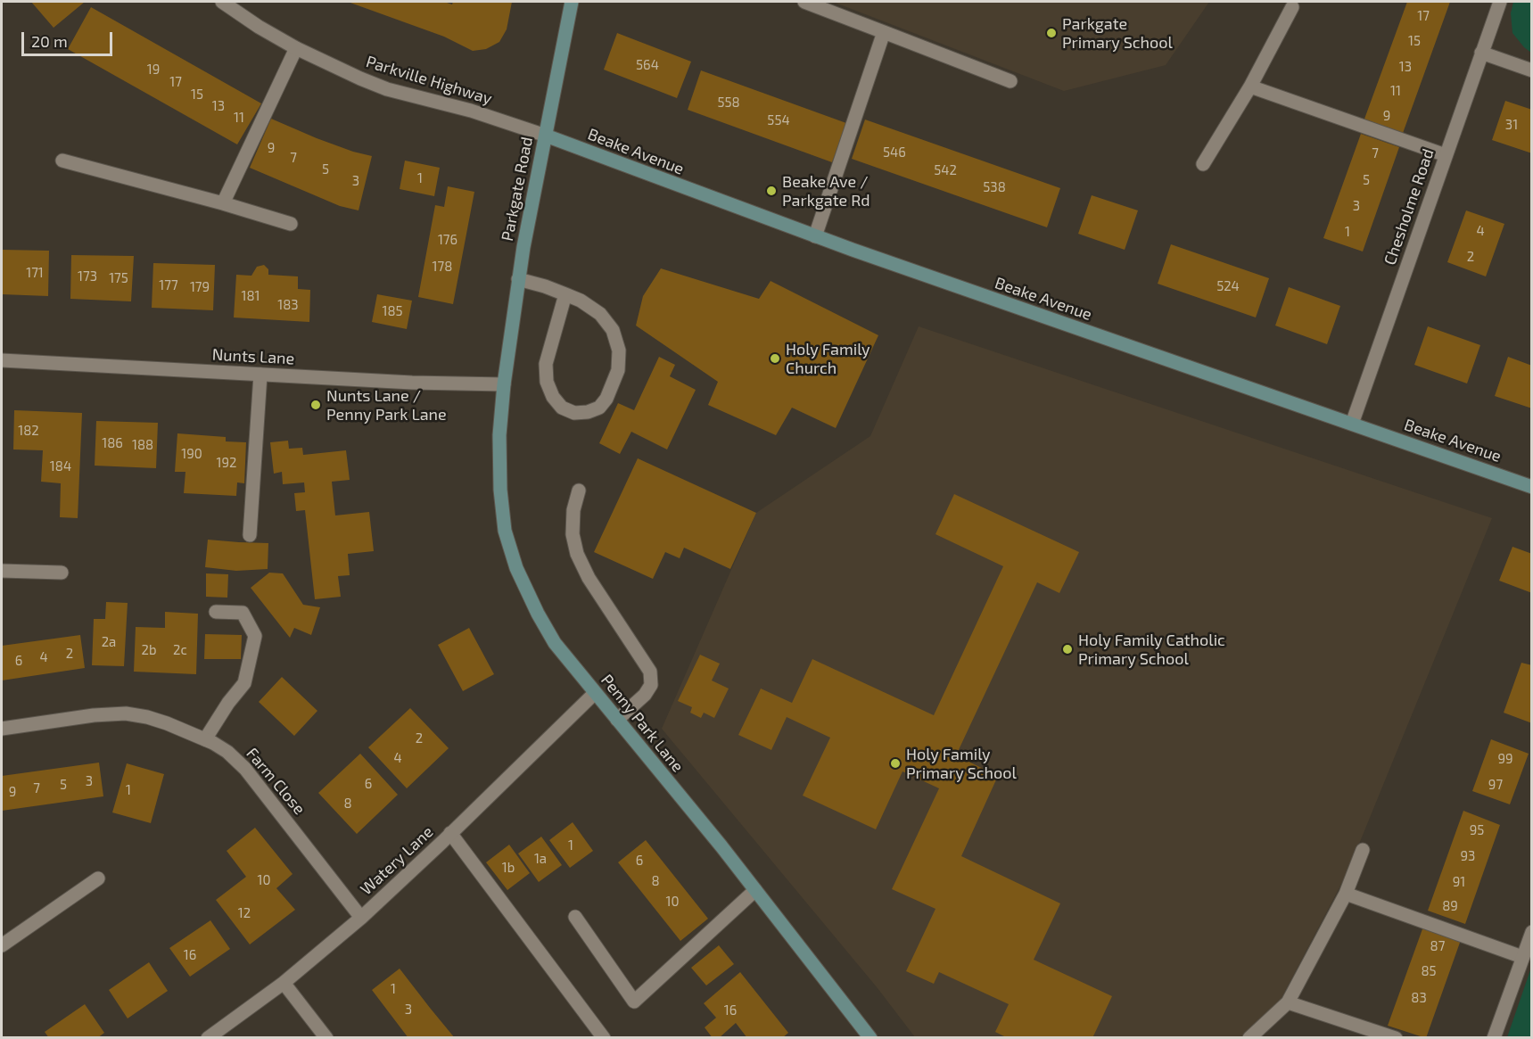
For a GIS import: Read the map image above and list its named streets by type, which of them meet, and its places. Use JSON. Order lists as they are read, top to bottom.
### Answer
{
  "streets": {
    "street": [
      "Parkville Highway",
      "Beake Avenue",
      "Parkgate Road",
      "Chesholme Road",
      "Nunts Lane",
      "Penny Park Lane",
      "Farm Close",
      "Watery Lane"
    ]
  },
  "crossings": [
    ["Parkville Highway", "Beake Avenue"],
    ["Parkville Highway", "Parkgate Road"],
    ["Beake Avenue", "Parkgate Road"],
    ["Beake Avenue", "Chesholme Road"],
    ["Parkgate Road", "Nunts Lane"],
    ["Parkgate Road", "Penny Park Lane"],
    ["Nunts Lane", "Penny Park Lane"],
    ["Penny Park Lane", "Watery Lane"],
    ["Farm Close", "Watery Lane"]
  ],
  "places": [
    "Parkgate Primary School",
    "Beake Ave / Parkgate Rd",
    "Holy Family Church",
    "Nunts Lane / Penny Park Lane",
    "Holy Family Catholic Primary School",
    "Holy Family Primary School"
  ],
  "house_numbers": [
    "17",
    "15",
    "564",
    "13",
    "19",
    "17",
    "11",
    "15",
    "558",
    "13",
    "9",
    "11",
    "554",
    "31",
    "9",
    "546",
    "7",
    "7",
    "5",
    "542",
    "1",
    "5",
    "3",
    "538",
    "3",
    "4",
    "1",
    "176",
    "2",
    "178",
    "171",
    "173",
    "175",
    "177",
    "524",
    "179",
    "181",
    "183",
    "185",
    "182",
    "186",
    "188",
    "190",
    "192",
    "184",
    "2a",
    "2b",
    "2c",
    "2",
    "4",
    "6",
    "2",
    "4",
    "99",
    "3",
    "6",
    "5",
    "97",
    "7",
    "1",
    "9",
    "8",
    "95",
    "1",
    "93",
    "1a",
    "6",
    "1b",
    "10",
    "8",
    "91",
    "10",
    "89",
    "12",
    "87",
    "16",
    "85",
    "1",
    "83",
    "3",
    "16"
  ],
  "scale_bar": "20 m"
}
